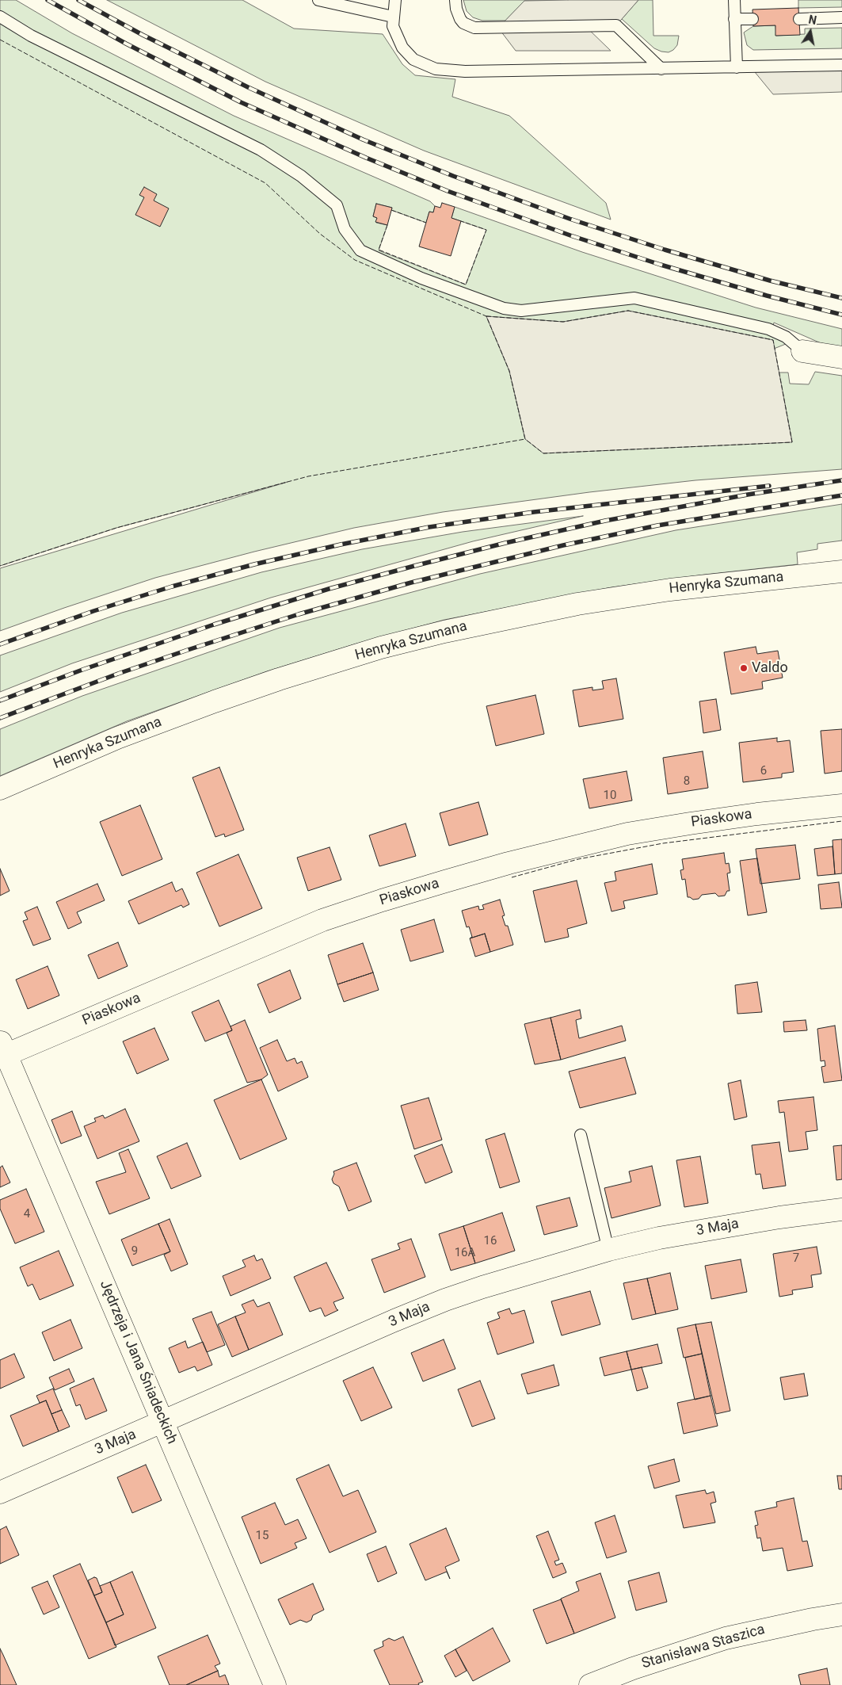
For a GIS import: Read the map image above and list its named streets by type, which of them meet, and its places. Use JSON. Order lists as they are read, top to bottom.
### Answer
{
  "streets": {
    "street": [
      "Henryka Szumana",
      "Piaskowa",
      "3 Maja",
      "Jędrzeja i Jana Śniadeckich",
      "Stanisława Staszica"
    ]
  },
  "crossings": [
    ["Piaskowa", "Jędrzeja i Jana Śniadeckich"],
    ["3 Maja", "Jędrzeja i Jana Śniadeckich"]
  ],
  "places": ["Valdo"],
  "house_numbers": [
    "6",
    "8",
    "10",
    "4",
    "16",
    "9",
    "16A",
    "7",
    "15"
  ],
  "north": "top"
}
